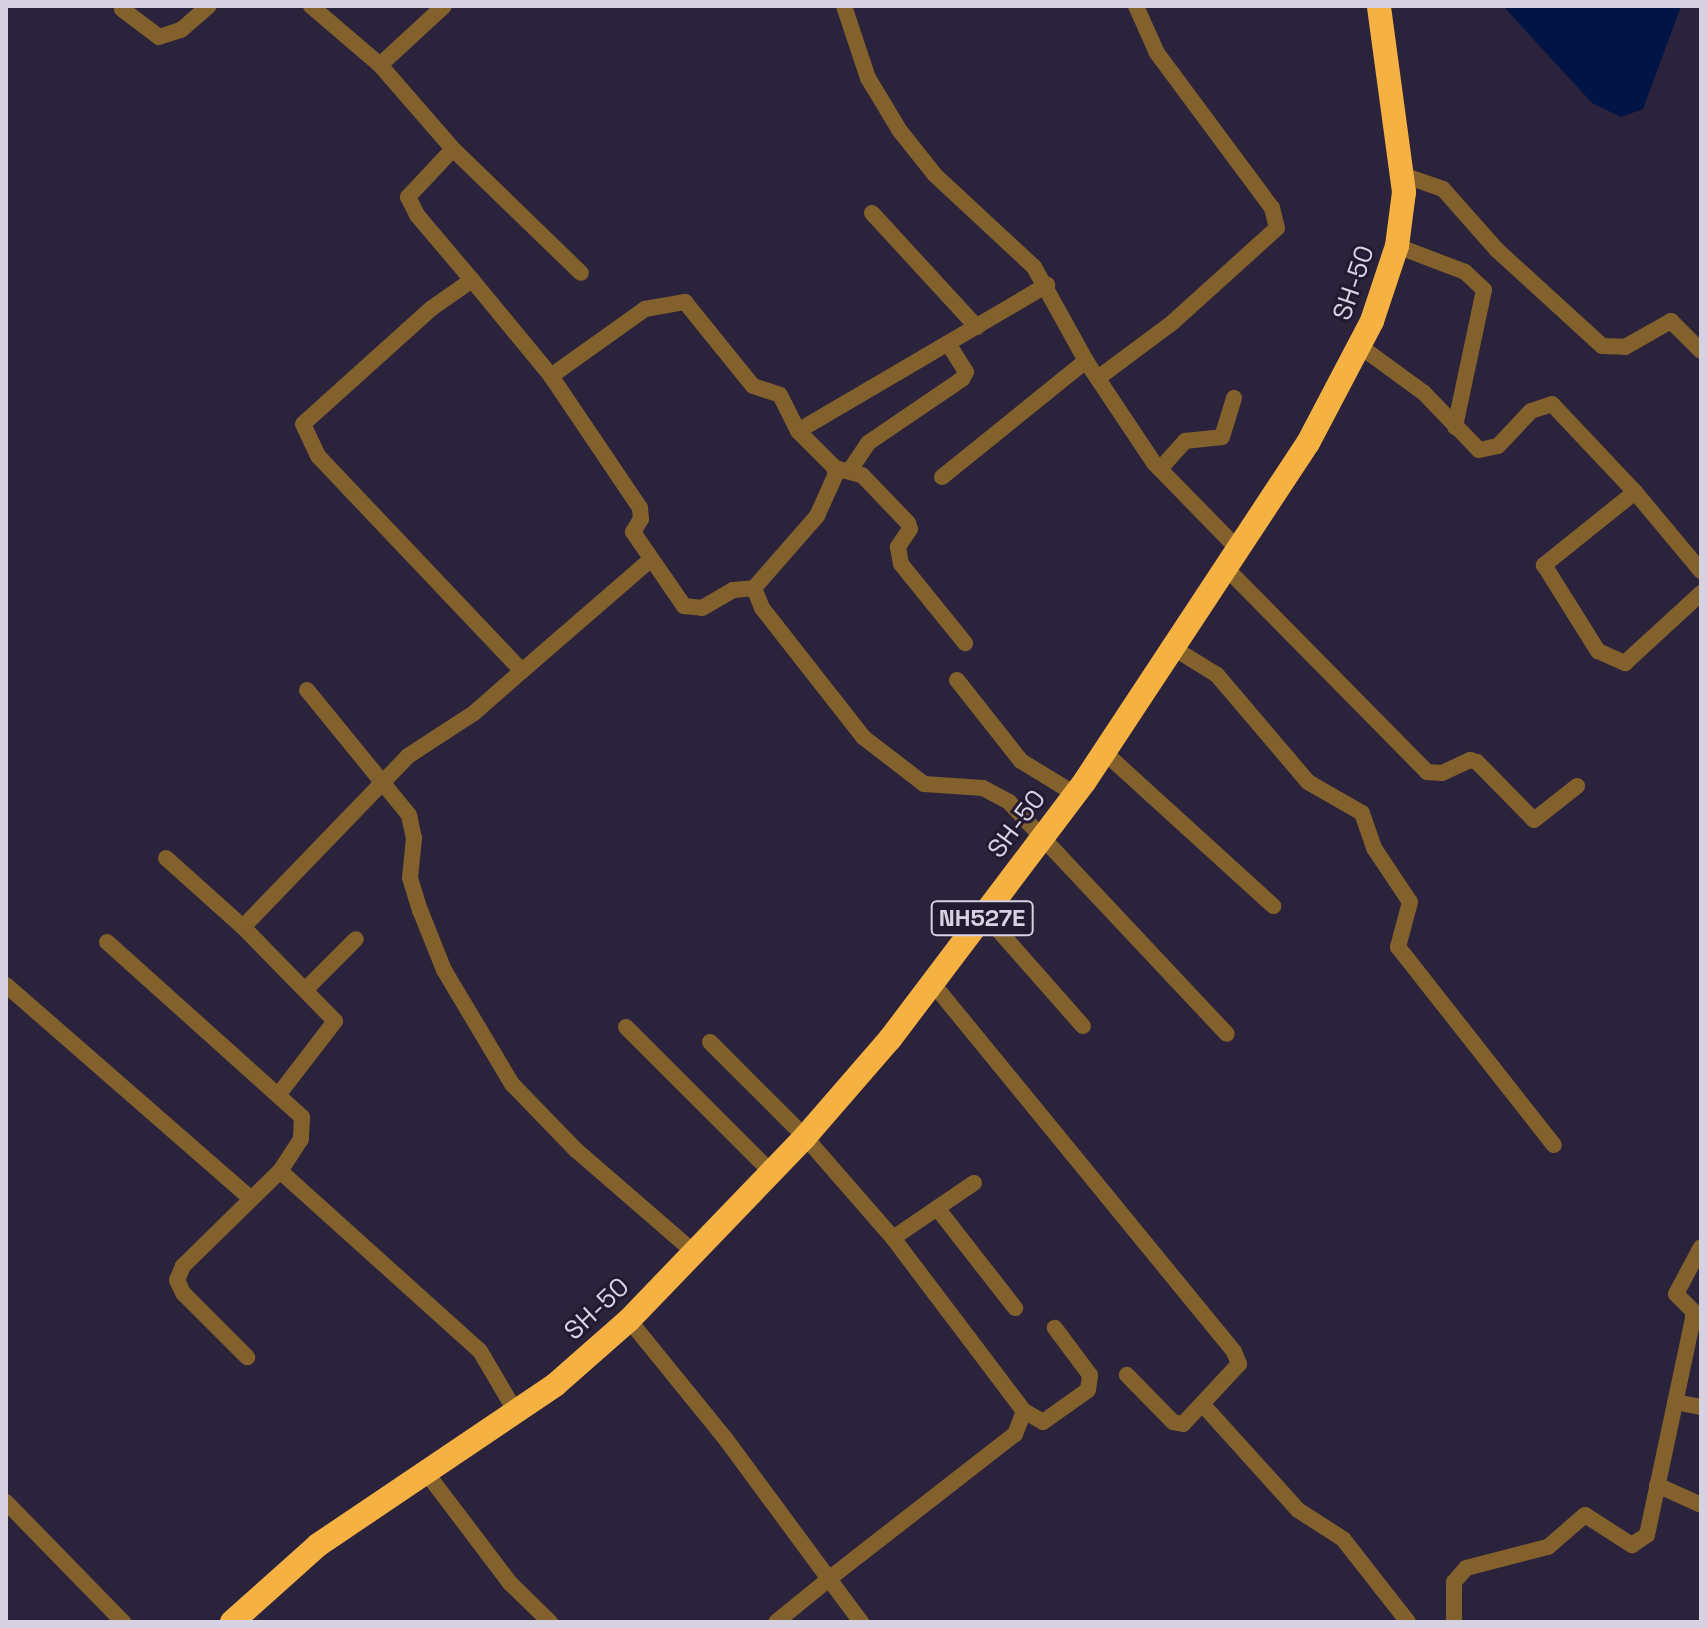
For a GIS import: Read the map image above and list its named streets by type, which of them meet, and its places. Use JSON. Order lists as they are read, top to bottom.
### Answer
{
  "streets": {
    "highway": ["SH-50", "NH527E"]
  }
}
